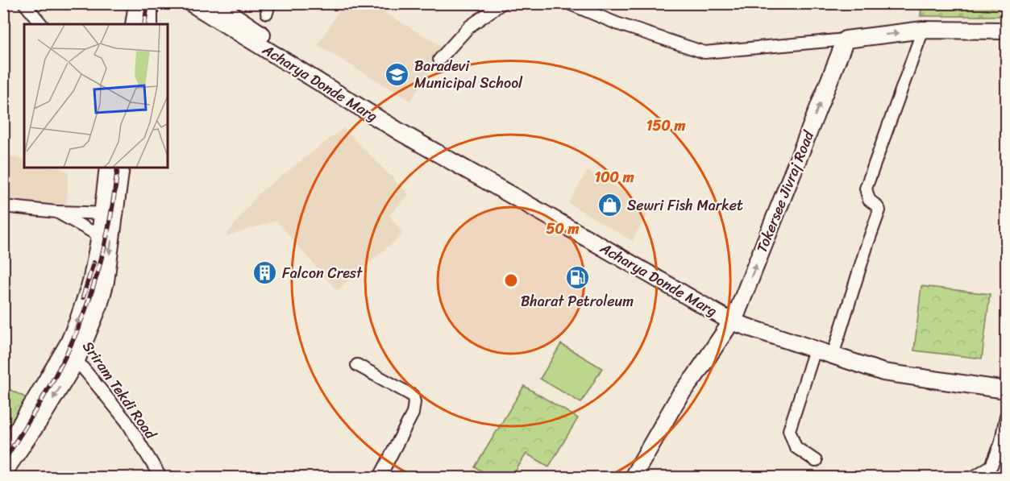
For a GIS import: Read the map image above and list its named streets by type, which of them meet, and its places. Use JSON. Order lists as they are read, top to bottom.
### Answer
{
  "streets": {
    "street": ["Acharya Donde Marg", "Tokersee Jivraj Road", "Sriram Tekdi Road"]
  },
  "crossings": [
    ["Acharya Donde Marg", "Tokersee Jivraj Road"]
  ],
  "places": {
    "school or university": ["Baradevi Municipal School"],
    "shop": ["Sewri Fish Market"],
    "building": ["Falcon Crest"],
    "fuel station": ["Bharat Petroleum"]
  },
  "rings": ["150 m", "100 m", "50 m"]
}
